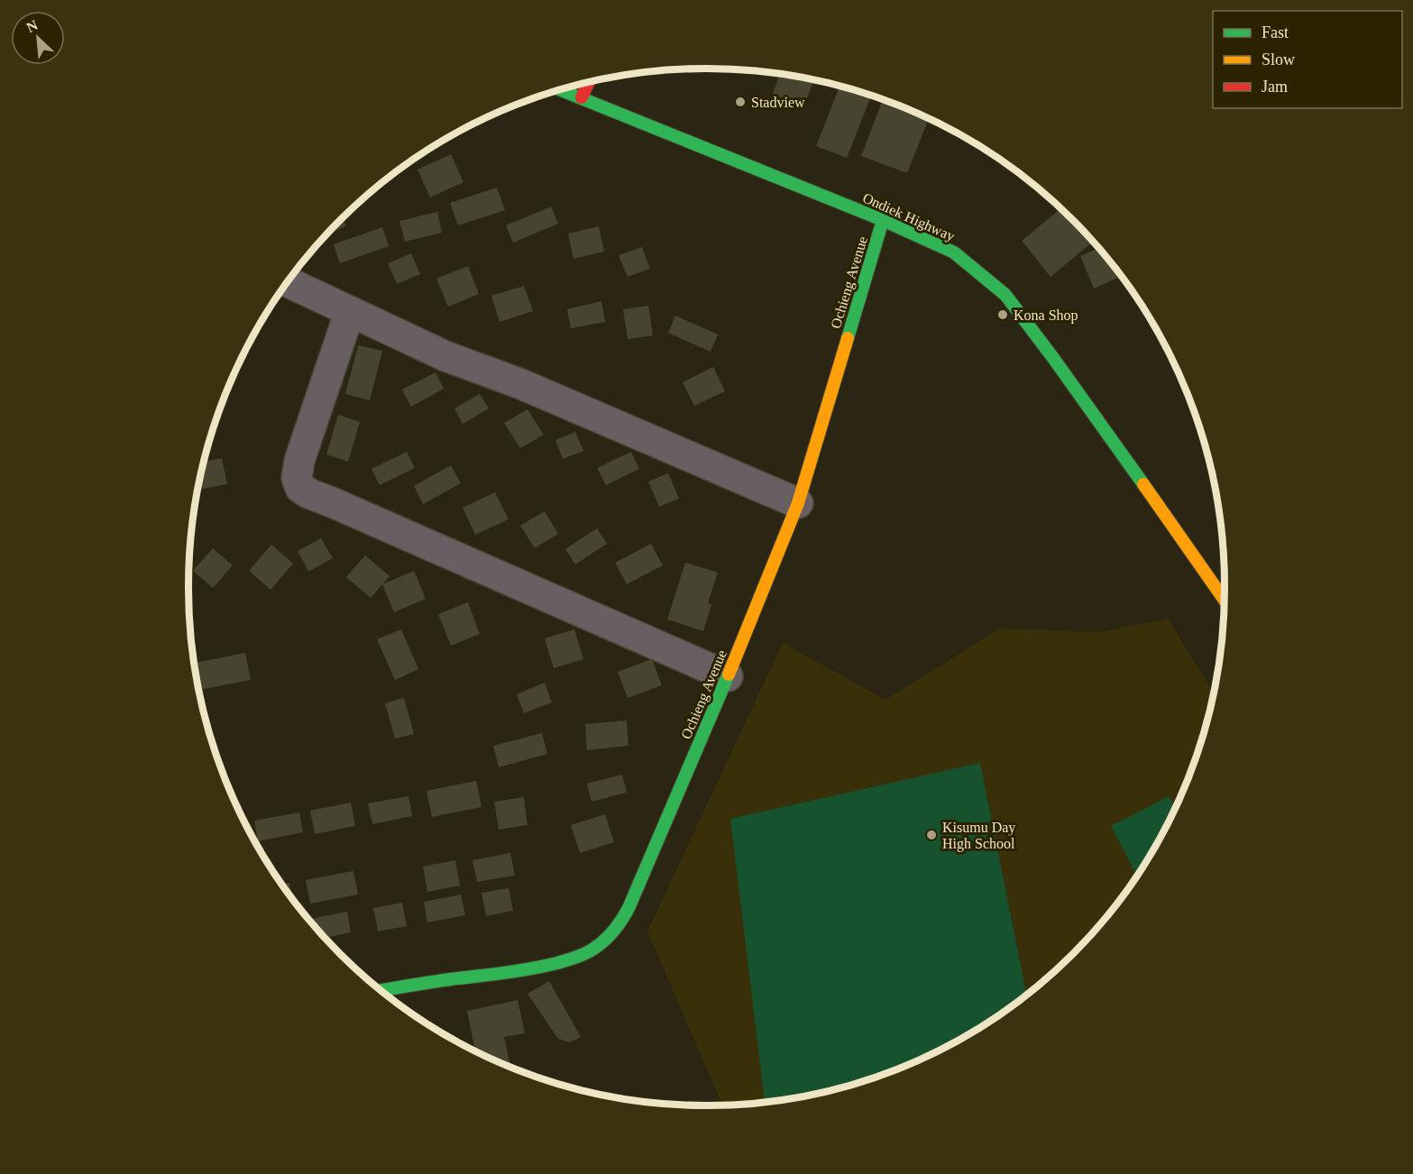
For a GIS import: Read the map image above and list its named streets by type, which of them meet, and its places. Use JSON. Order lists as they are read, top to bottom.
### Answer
{
  "streets": {
    "street": ["Ondiek Highway", "Ochieng Avenue"]
  },
  "crossings": [
    ["Ondiek Highway", "Ochieng Avenue"]
  ],
  "places": ["Stadview", "Kona Shop", "Kisumu Day High School"],
  "legend": ["Fast", "Slow", "Jam"],
  "north": "top left"
}
